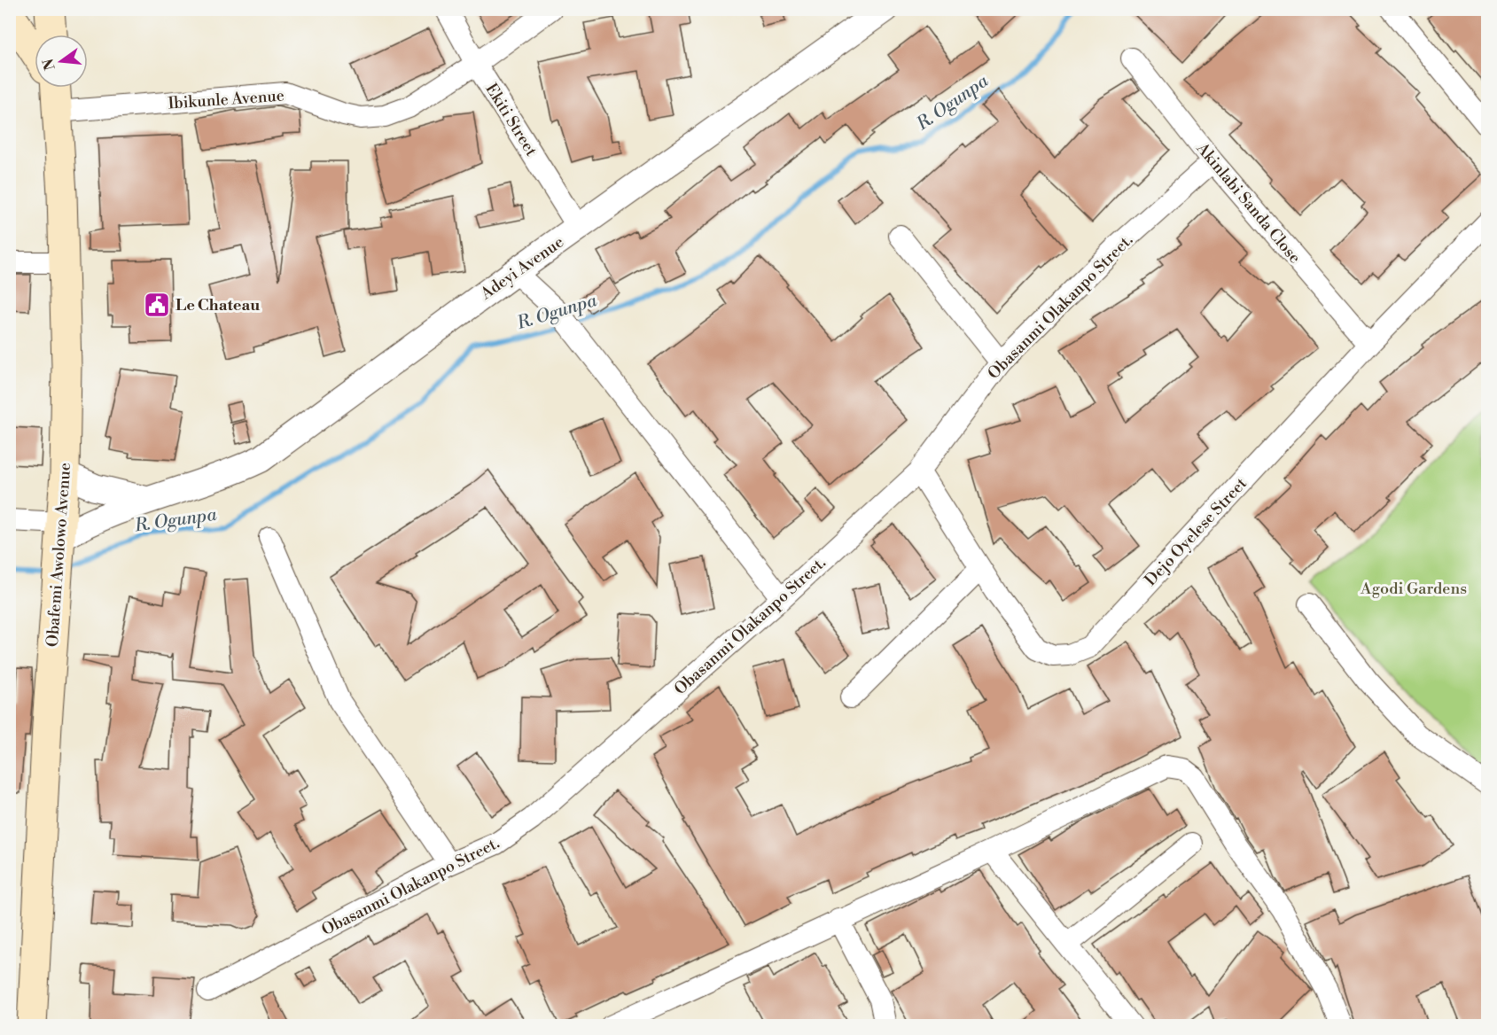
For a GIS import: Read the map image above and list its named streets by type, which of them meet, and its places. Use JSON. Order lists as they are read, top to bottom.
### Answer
{
  "streets": {
    "main road": ["Obafemi Awolowo Avenue"],
    "street": [
      "Ibikunle Avenue",
      "Ekiti Street",
      "Akinlabi Sanda Close",
      "Adeyi Avenue",
      "Obasanmi Olakanpo Street.",
      "Dejo Oyelese Street"
    ]
  },
  "crossings": [
    ["Ibikunle Avenue", "Ekiti Street"],
    ["Ibikunle Avenue", "Obafemi Awolowo Avenue"],
    ["Ekiti Street", "Adeyi Avenue"],
    ["Akinlabi Sanda Close", "Obasanmi Olakanpo Street."],
    ["Akinlabi Sanda Close", "Dejo Oyelese Street"],
    ["Adeyi Avenue", "Obafemi Awolowo Avenue"],
    ["Obasanmi Olakanpo Street.", "Dejo Oyelese Street"]
  ],
  "water": ["R. Ogunpa"],
  "parks": ["Agodi Gardens"],
  "places": {
    "public building": ["Le Chateau"]
  },
  "north": "left"
}
